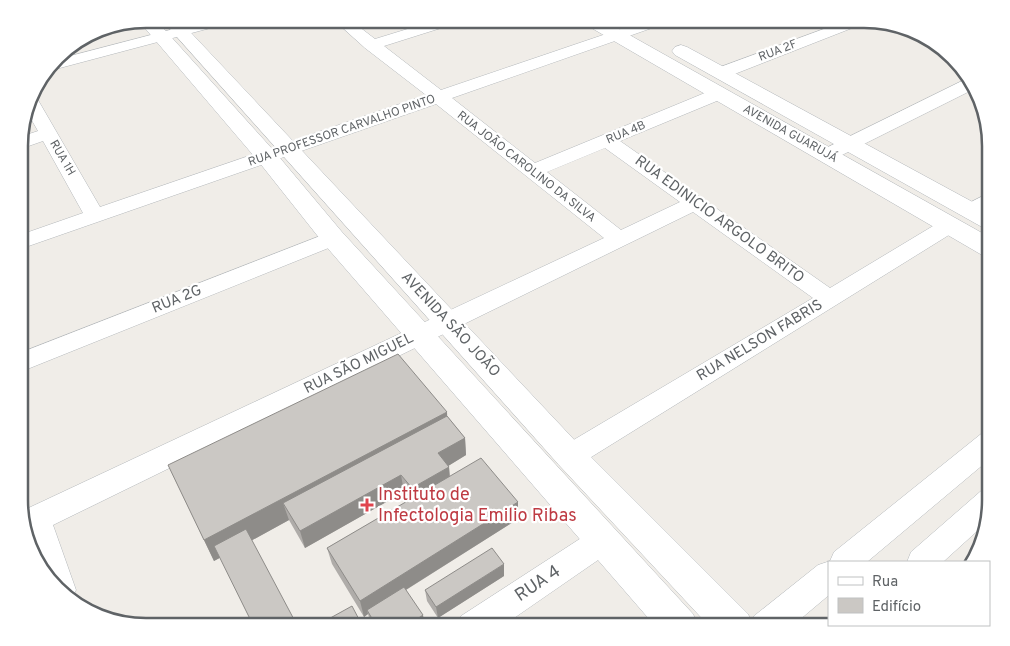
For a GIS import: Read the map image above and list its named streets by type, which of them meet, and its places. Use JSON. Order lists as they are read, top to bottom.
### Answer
{
  "streets": {
    "street": [
      "RUA 2F",
      "RUA PROFESSOR CARVALHO PINTO",
      "RUA 4B",
      "AVENIDA GUARUJÁ",
      "RUA 1H",
      "RUA JOÃO CAROLINO DA SILVA",
      "RUA EDINICIO ARGOLO BRITO",
      "RUA 2G",
      "AVENIDA SÃO JOÃO",
      "RUA NELSON FABRIS",
      "RUA SÃO MIGUEL",
      "RUA 4"
    ]
  },
  "crossings": [
    ["RUA 2F", "AVENIDA GUARUJÁ"],
    ["RUA PROFESSOR CARVALHO PINTO", "RUA 1H"],
    ["RUA PROFESSOR CARVALHO PINTO", "RUA JOÃO CAROLINO DA SILVA"],
    ["RUA PROFESSOR CARVALHO PINTO", "AVENIDA SÃO JOÃO"],
    ["RUA 4B", "AVENIDA GUARUJÁ"],
    ["RUA 4B", "RUA JOÃO CAROLINO DA SILVA"],
    ["RUA 4B", "RUA EDINICIO ARGOLO BRITO"],
    ["AVENIDA GUARUJÁ", "RUA NELSON FABRIS"],
    ["RUA JOÃO CAROLINO DA SILVA", "RUA SÃO MIGUEL"],
    ["RUA EDINICIO ARGOLO BRITO", "RUA NELSON FABRIS"],
    ["RUA EDINICIO ARGOLO BRITO", "RUA SÃO MIGUEL"],
    ["RUA 2G", "AVENIDA SÃO JOÃO"],
    ["AVENIDA SÃO JOÃO", "RUA NELSON FABRIS"],
    ["AVENIDA SÃO JOÃO", "RUA SÃO MIGUEL"],
    ["AVENIDA SÃO JOÃO", "RUA 4"]
  ],
  "places": {
    "health": ["Instituto de Infectologia Emilio Ribas"]
  },
  "legend": ["Rua", "Edifício"]
}
